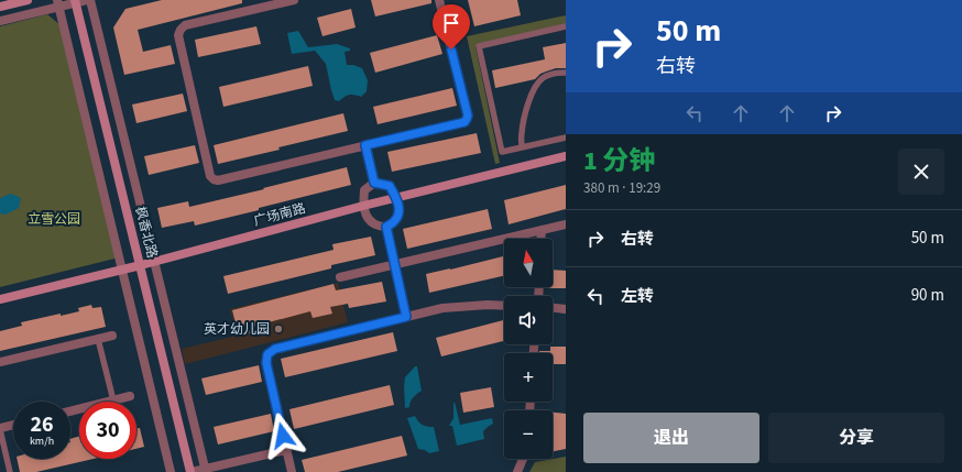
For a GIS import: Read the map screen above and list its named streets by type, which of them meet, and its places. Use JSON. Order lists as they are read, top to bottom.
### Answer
{
  "streets": {
    "street": ["广场南路", "枫香北路"]
  },
  "crossings": [
    ["广场南路", "枫香北路"]
  ],
  "parks": ["立雪公园"],
  "places": ["英才幼儿园"],
  "north": "top",
  "page": {
    "turn": ["50 m", "右转"],
    "heading": ["1 分钟", "380 m · 19:29"],
    "list": [
      {
        "name": "右转",
        "value": "50 m"
      },
      {
        "name": "左转",
        "value": "90 m"
      }
    ],
    "map_buttons": ["+", "−"],
    "speed": "26 km/h",
    "limit": "30",
    "buttons": ["退出", "分享"]
  }
}
